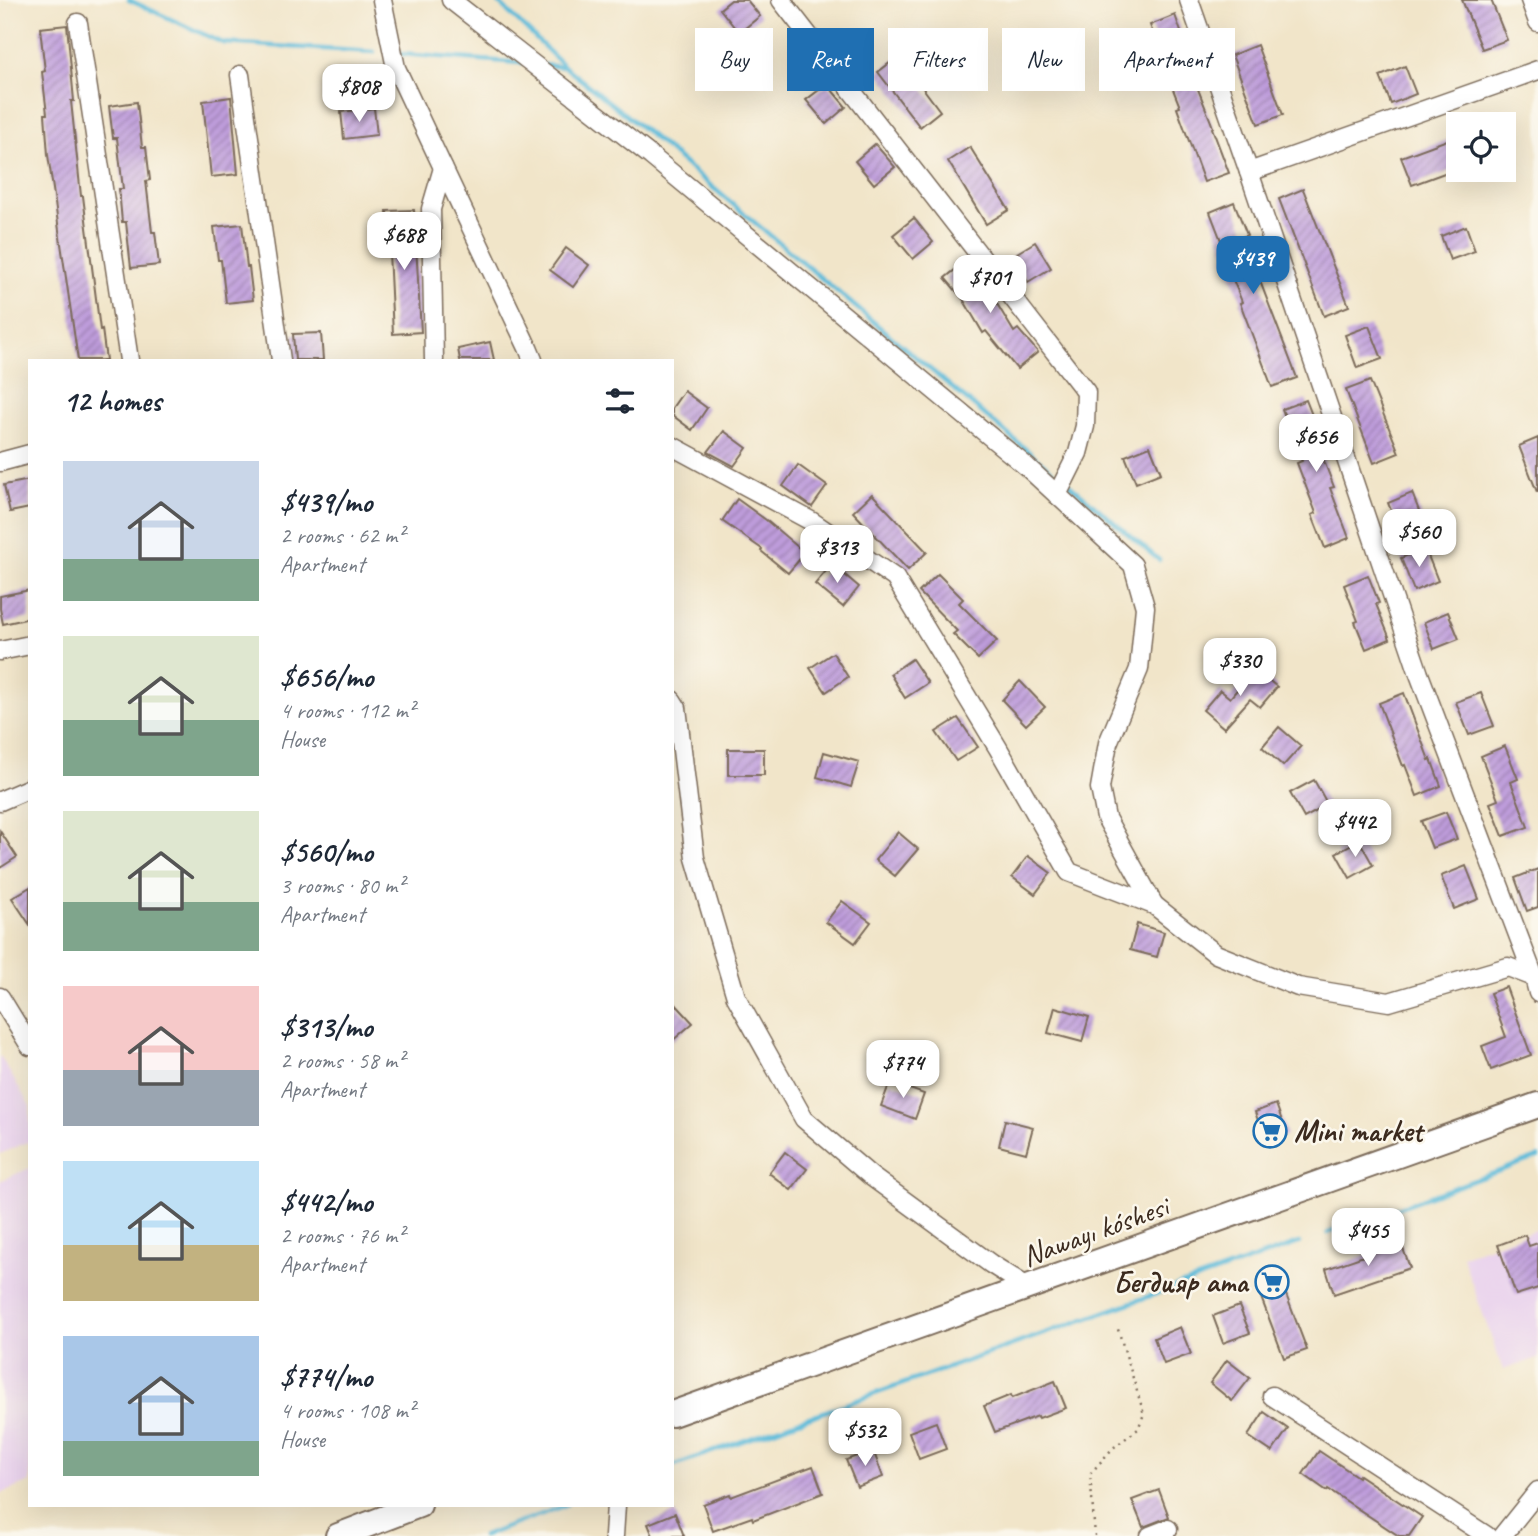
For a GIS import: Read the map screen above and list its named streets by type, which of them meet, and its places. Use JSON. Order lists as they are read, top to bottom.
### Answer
{
  "streets": {
    "main road": ["Nawayı kóshesi"]
  },
  "places": {
    "supermarket": ["Mini market", "Бегдияр ата"]
  },
  "page": {
    "chip": [
      "Buy",
      "Rent",
      "Filters",
      "New",
      "Apartment"
    ],
    "price": [
      "$808",
      "$688",
      "$439",
      "$701",
      "$656",
      "$560",
      "$313",
      "$330",
      "$442",
      "$774",
      "$455",
      "$532"
    ],
    "heading": "12 homes",
    "list": [
      {
        "name": "$439/mo",
        "note": "2 rooms · 62 m² · Apartment"
      },
      {
        "name": "$656/mo",
        "note": "4 rooms · 112 m² · House"
      },
      {
        "name": "$560/mo",
        "note": "3 rooms · 80 m² · Apartment"
      },
      {
        "name": "$313/mo",
        "note": "2 rooms · 58 m² · Apartment"
      },
      {
        "name": "$442/mo",
        "note": "2 rooms · 76 m² · Apartment"
      },
      {
        "name": "$774/mo",
        "note": "4 rooms · 108 m² · House"
      }
    ]
  }
}
